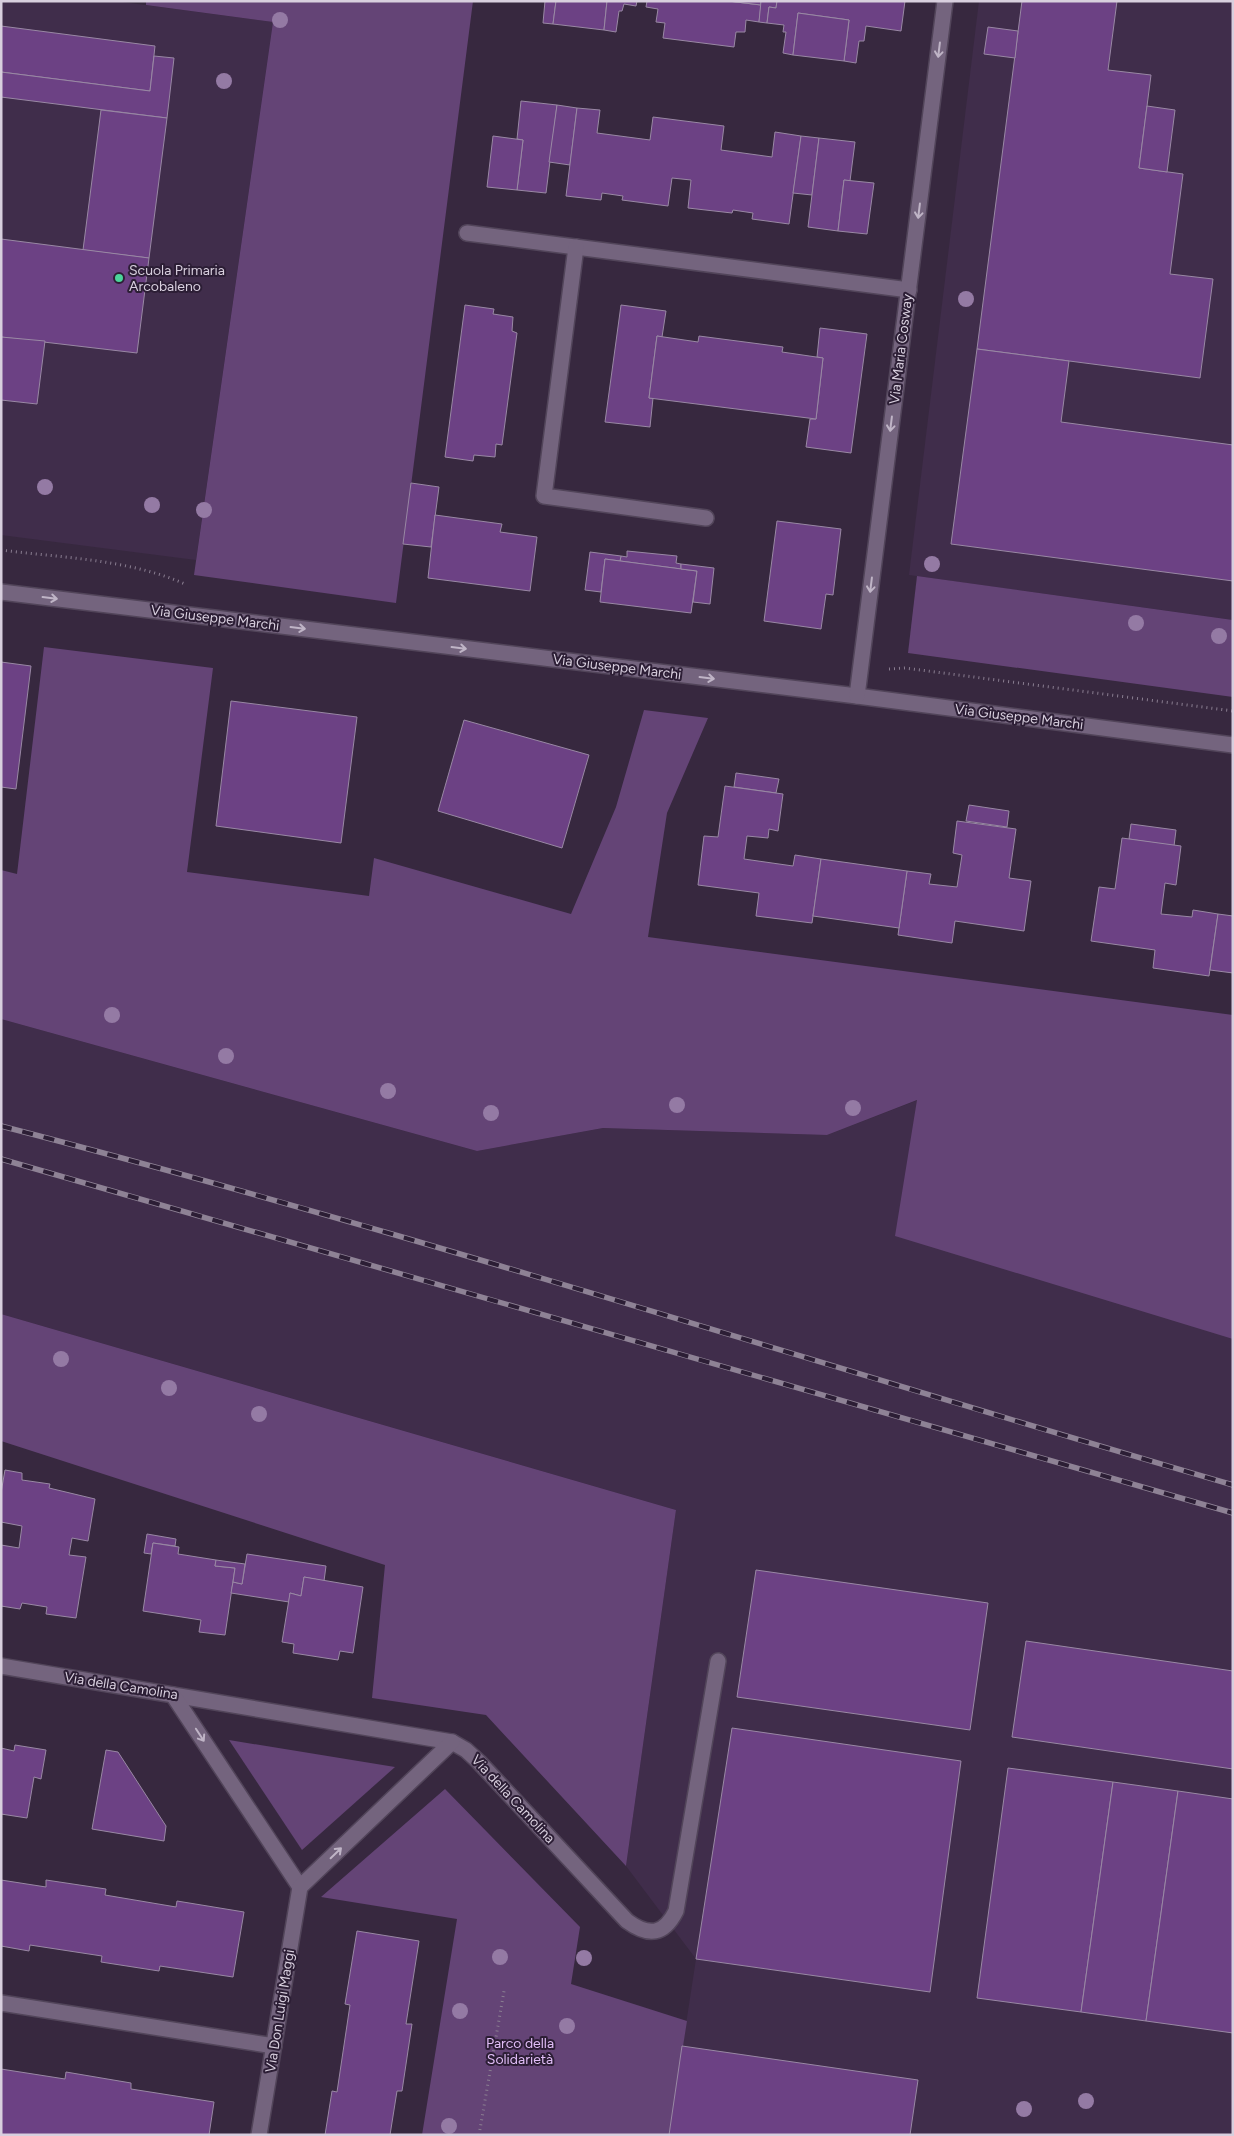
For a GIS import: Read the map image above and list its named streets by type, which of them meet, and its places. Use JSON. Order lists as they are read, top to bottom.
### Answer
{
  "streets": {
    "street": [
      "Via Maria Cosway",
      "Via Giuseppe Marchi",
      "Via della Camolina",
      "Via Don Luigi Maggi"
    ]
  },
  "crossings": [
    ["Via Maria Cosway", "Via Giuseppe Marchi"]
  ],
  "one_way": ["Via Maria Cosway", "Via Giuseppe Marchi"],
  "parks": ["Parco della Solidarietà"],
  "places": ["Scuola Primaria Arcobaleno"]
}
